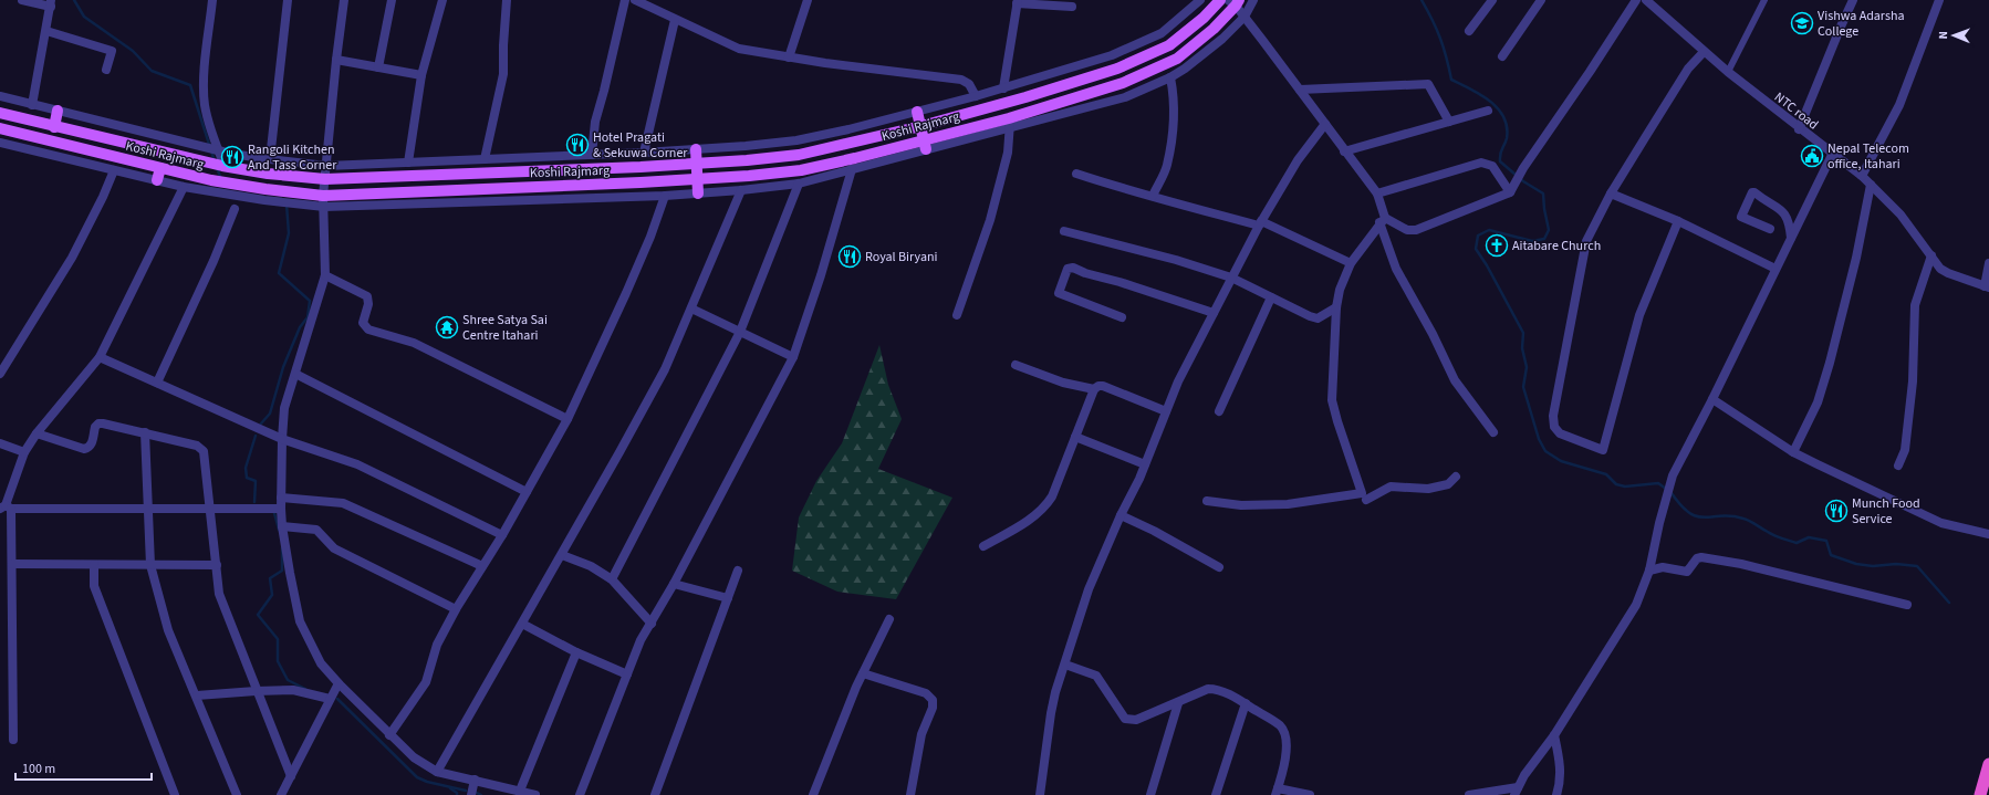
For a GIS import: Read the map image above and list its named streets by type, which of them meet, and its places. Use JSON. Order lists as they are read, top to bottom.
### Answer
{
  "streets": {
    "main road": ["Koshi Rajmarg"],
    "street": ["NTC road"]
  },
  "places": {
    "school or university": ["Vishwa Adarsha College"],
    "restaurant": [
      "Hotel Pragati & Sekuwa Corner",
      "Rangoli Kitchen And Tass Corner",
      "Royal Biryani",
      "Munch Food Service"
    ],
    "public building": ["Nepal Telecom office, Itahari"],
    "church": ["Aitabare Church"],
    "temple": ["Shree Satya Sai Centre Itahari"]
  },
  "scale_bar": "100 m",
  "north": "left"
}
